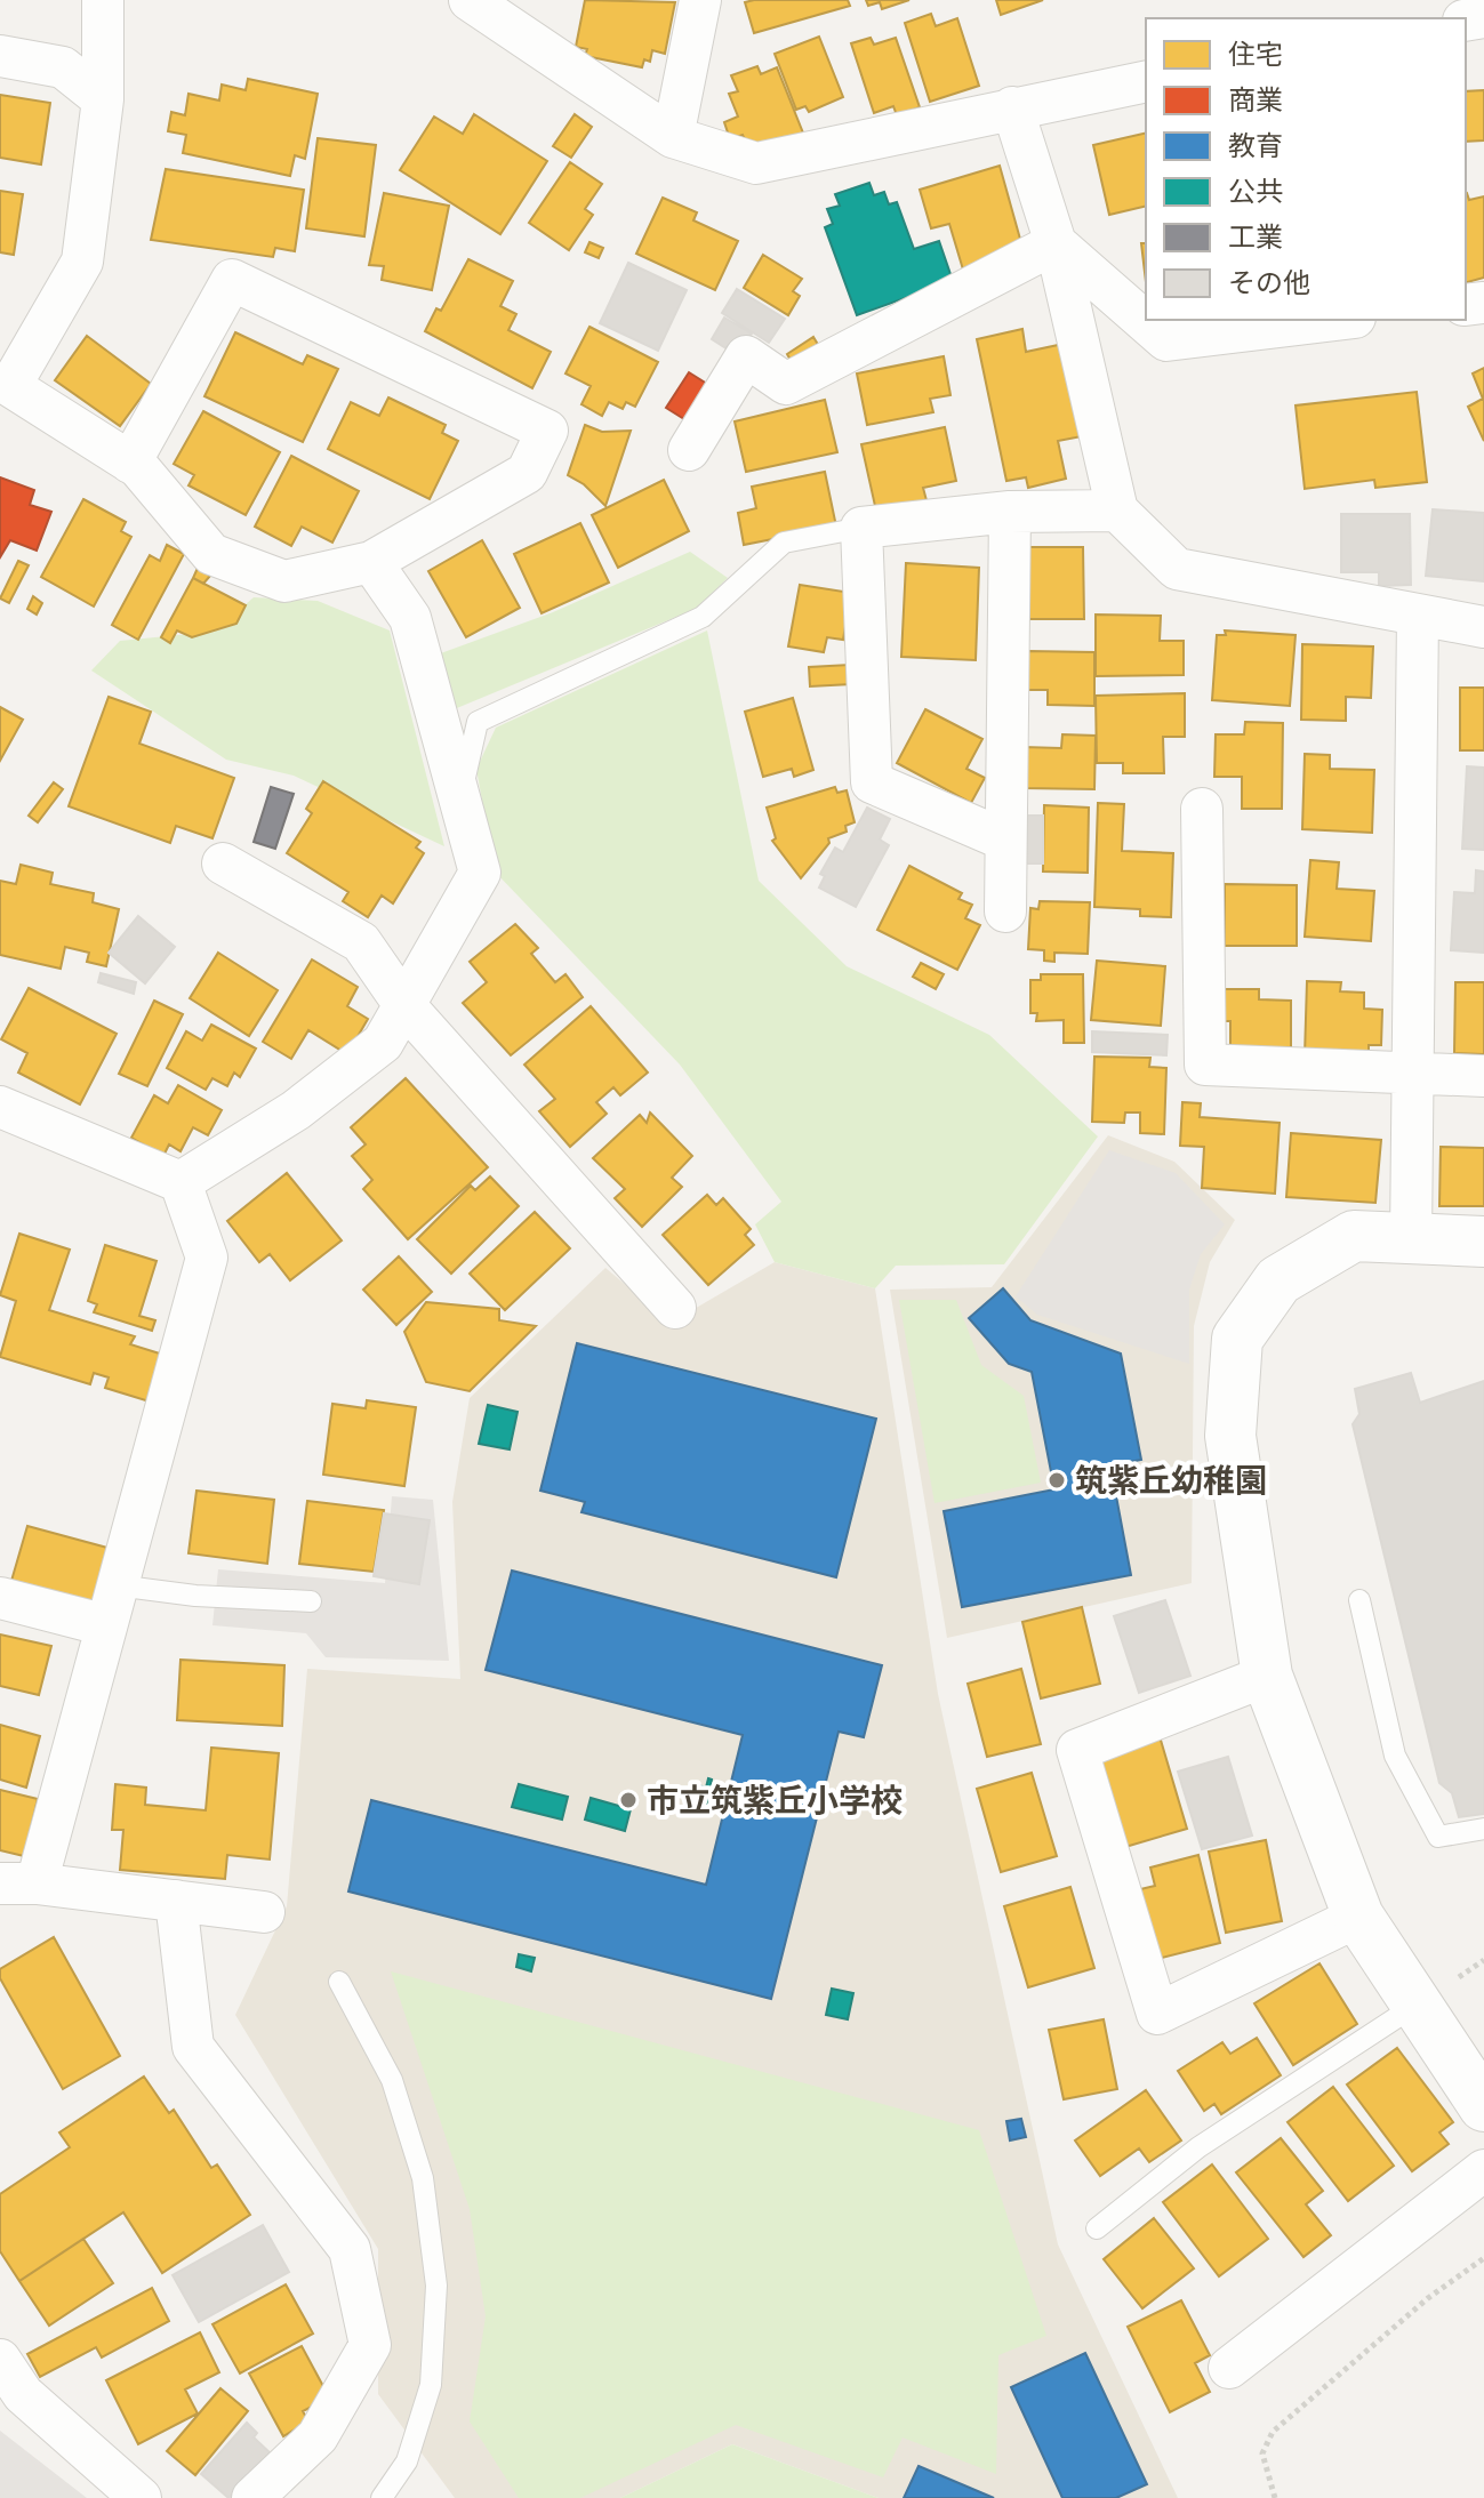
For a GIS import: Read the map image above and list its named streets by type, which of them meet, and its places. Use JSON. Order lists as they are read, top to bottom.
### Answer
{
  "places": ["筑紫丘幼稚園", "市立筑紫丘小学校"],
  "legend": [
    "住宅",
    "商業",
    "教育",
    "公共",
    "工業",
    "その他"
  ]
}
